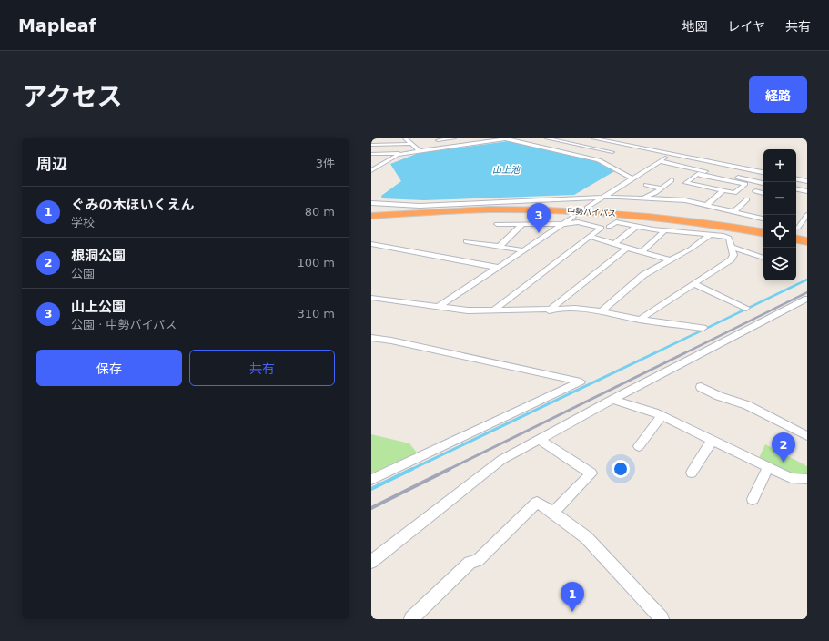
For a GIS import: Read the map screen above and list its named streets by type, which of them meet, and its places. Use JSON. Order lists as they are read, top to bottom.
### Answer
{
  "streets": {
    "highway": ["中勢バイパス"]
  },
  "water": ["山上池"],
  "page": {
    "header": "Mapleaf",
    "nav": ["地図", "レイヤ", "共有"],
    "title": "アクセス",
    "buttons": [
      "経路",
      ["保存", "共有"]
    ],
    "heading": ["周辺", "3件"],
    "map_buttons": ["+", "−"],
    "list": [
      {
        "mark": "1",
        "name": "ぐみの木ほいくえん",
        "note": "学校",
        "value": "80 m"
      },
      {
        "mark": "2",
        "name": "根洞公園",
        "note": "公園",
        "value": "100 m"
      },
      {
        "mark": "3",
        "name": "山上公園",
        "note": "公園 · 中勢バイパス",
        "value": "310 m"
      }
    ],
    "pins": ["3", "2", "1"]
  }
}
